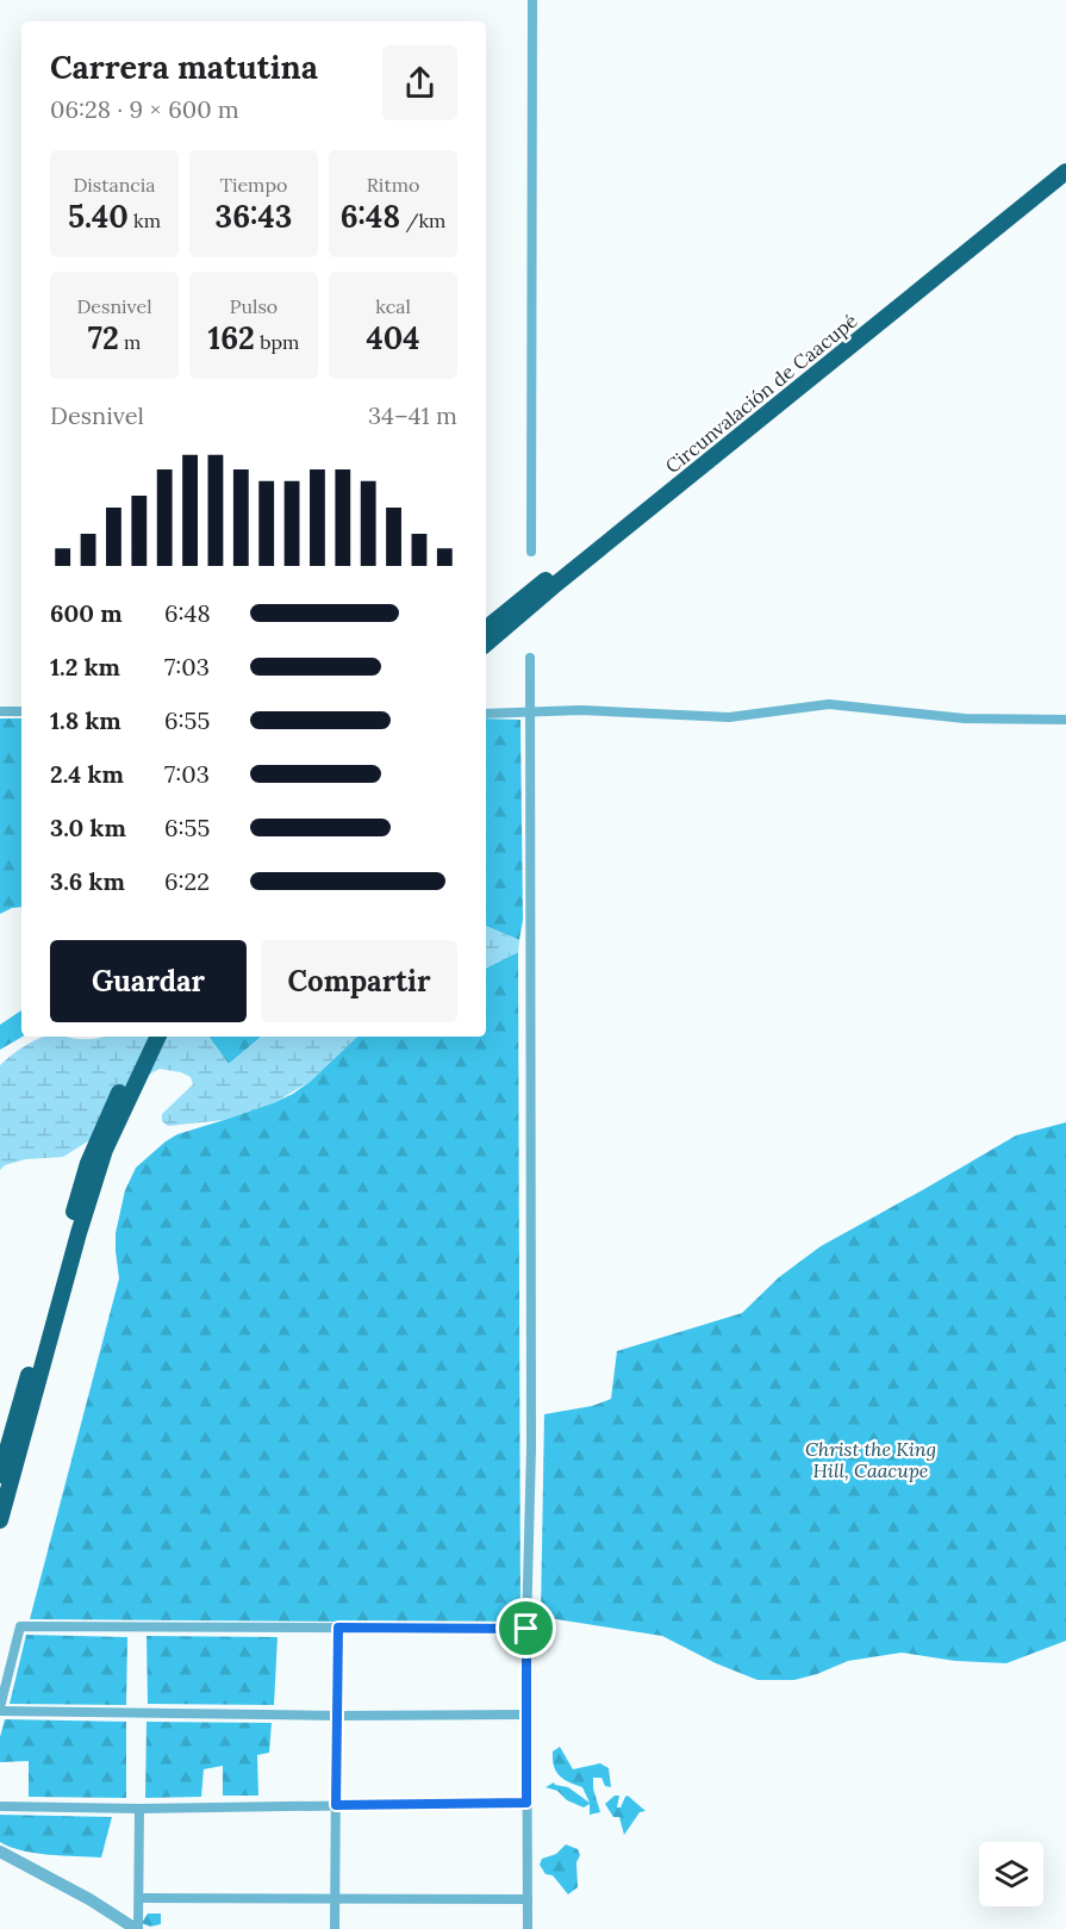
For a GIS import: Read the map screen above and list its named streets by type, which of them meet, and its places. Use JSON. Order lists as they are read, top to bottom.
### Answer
{
  "streets": {
    "highway": ["Circunvalación de Caacupé"]
  },
  "parks": ["Christ the King Hill, Caacupe"],
  "page": {
    "heading": ["Carrera matutina", "06:28 · 9 × 600 m"],
    "stats": [
      ["Distancia", "5.40 km"],
      ["Tiempo", "36:43"],
      ["Ritmo", "6:48 /km"],
      ["Desnivel", "72 m"],
      ["Pulso", "162 bpm"],
      ["kcal", "404"]
    ],
    "chart": ["Desnivel", "34–41 m"],
    "list": [
      {
        "name": "600 m",
        "note": "6:48"
      },
      {
        "name": "1.2 km",
        "note": "7:03"
      },
      {
        "name": "1.8 km",
        "note": "6:55"
      },
      {
        "name": "2.4 km",
        "note": "7:03"
      },
      {
        "name": "3.0 km",
        "note": "6:55"
      },
      {
        "name": "3.6 km",
        "note": "6:22"
      }
    ],
    "buttons": ["Guardar", "Compartir"]
  }
}
